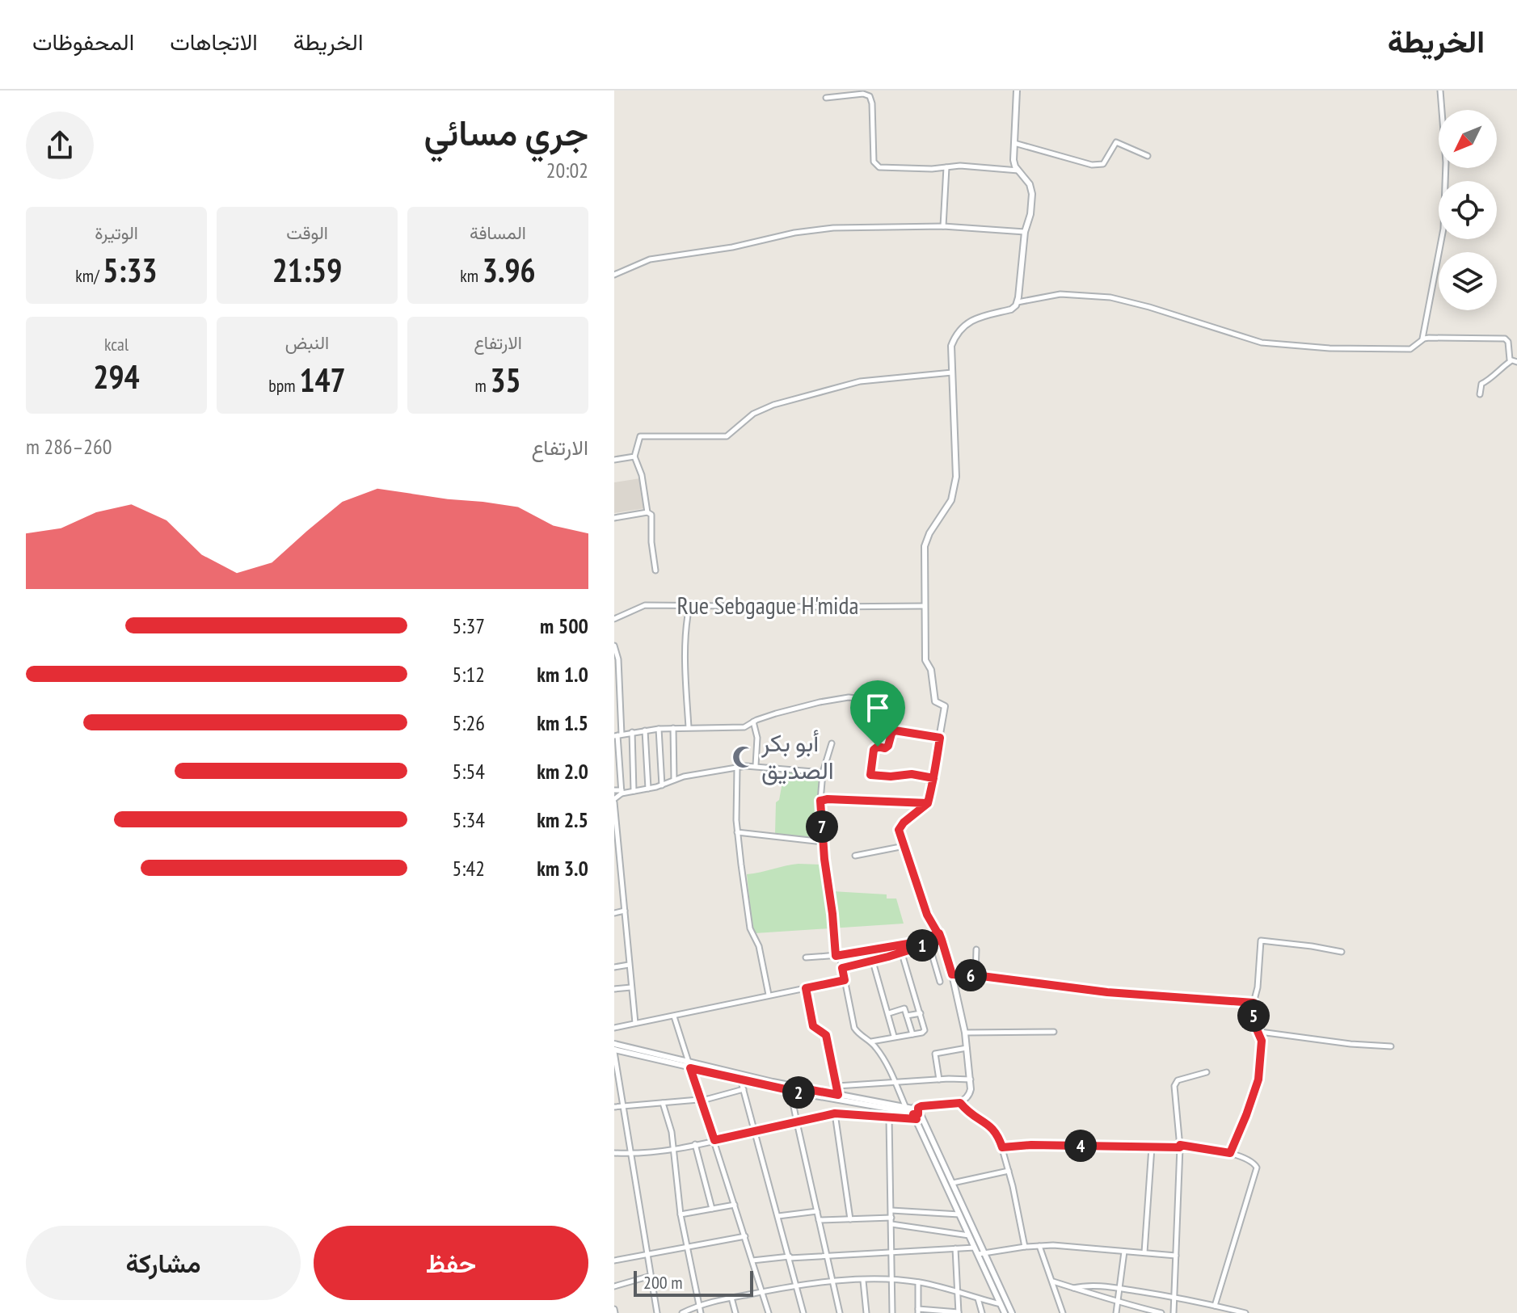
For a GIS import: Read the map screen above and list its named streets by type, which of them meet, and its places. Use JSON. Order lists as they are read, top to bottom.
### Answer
{
  "streets": {
    "street": ["Rue Sebgague H'mida"]
  },
  "places": {
    "mosque": ["أبو بكر الصديق"]
  },
  "scale_bar": "200 m",
  "north": "bottom left",
  "page": {
    "header": "الخريطة",
    "nav": ["الخريطة", "الاتجاهات", "المحفوظات"],
    "heading": ["جري مسائي", "20:02"],
    "stats": [
      ["المسافة", "3.96 km"],
      ["الوقت", "21:59"],
      ["الوتيرة", "5:33 /km"],
      ["الارتفاع", "35 m"],
      ["النبض", "147 bpm"],
      ["kcal", "294"]
    ],
    "chart": ["الارتفاع", "260–286 m"],
    "list": [
      {
        "name": "500 m",
        "note": "5:37"
      },
      {
        "name": "1.0 km",
        "note": "5:12"
      },
      {
        "name": "1.5 km",
        "note": "5:26"
      },
      {
        "name": "2.0 km",
        "note": "5:54"
      },
      {
        "name": "2.5 km",
        "note": "5:34"
      },
      {
        "name": "3.0 km",
        "note": "5:42"
      }
    ],
    "pins": [
      "7",
      "1",
      "6",
      "5",
      "2",
      "4"
    ],
    "buttons": ["حفظ", "مشاركة"],
    "scale": "200 m"
  }
}
